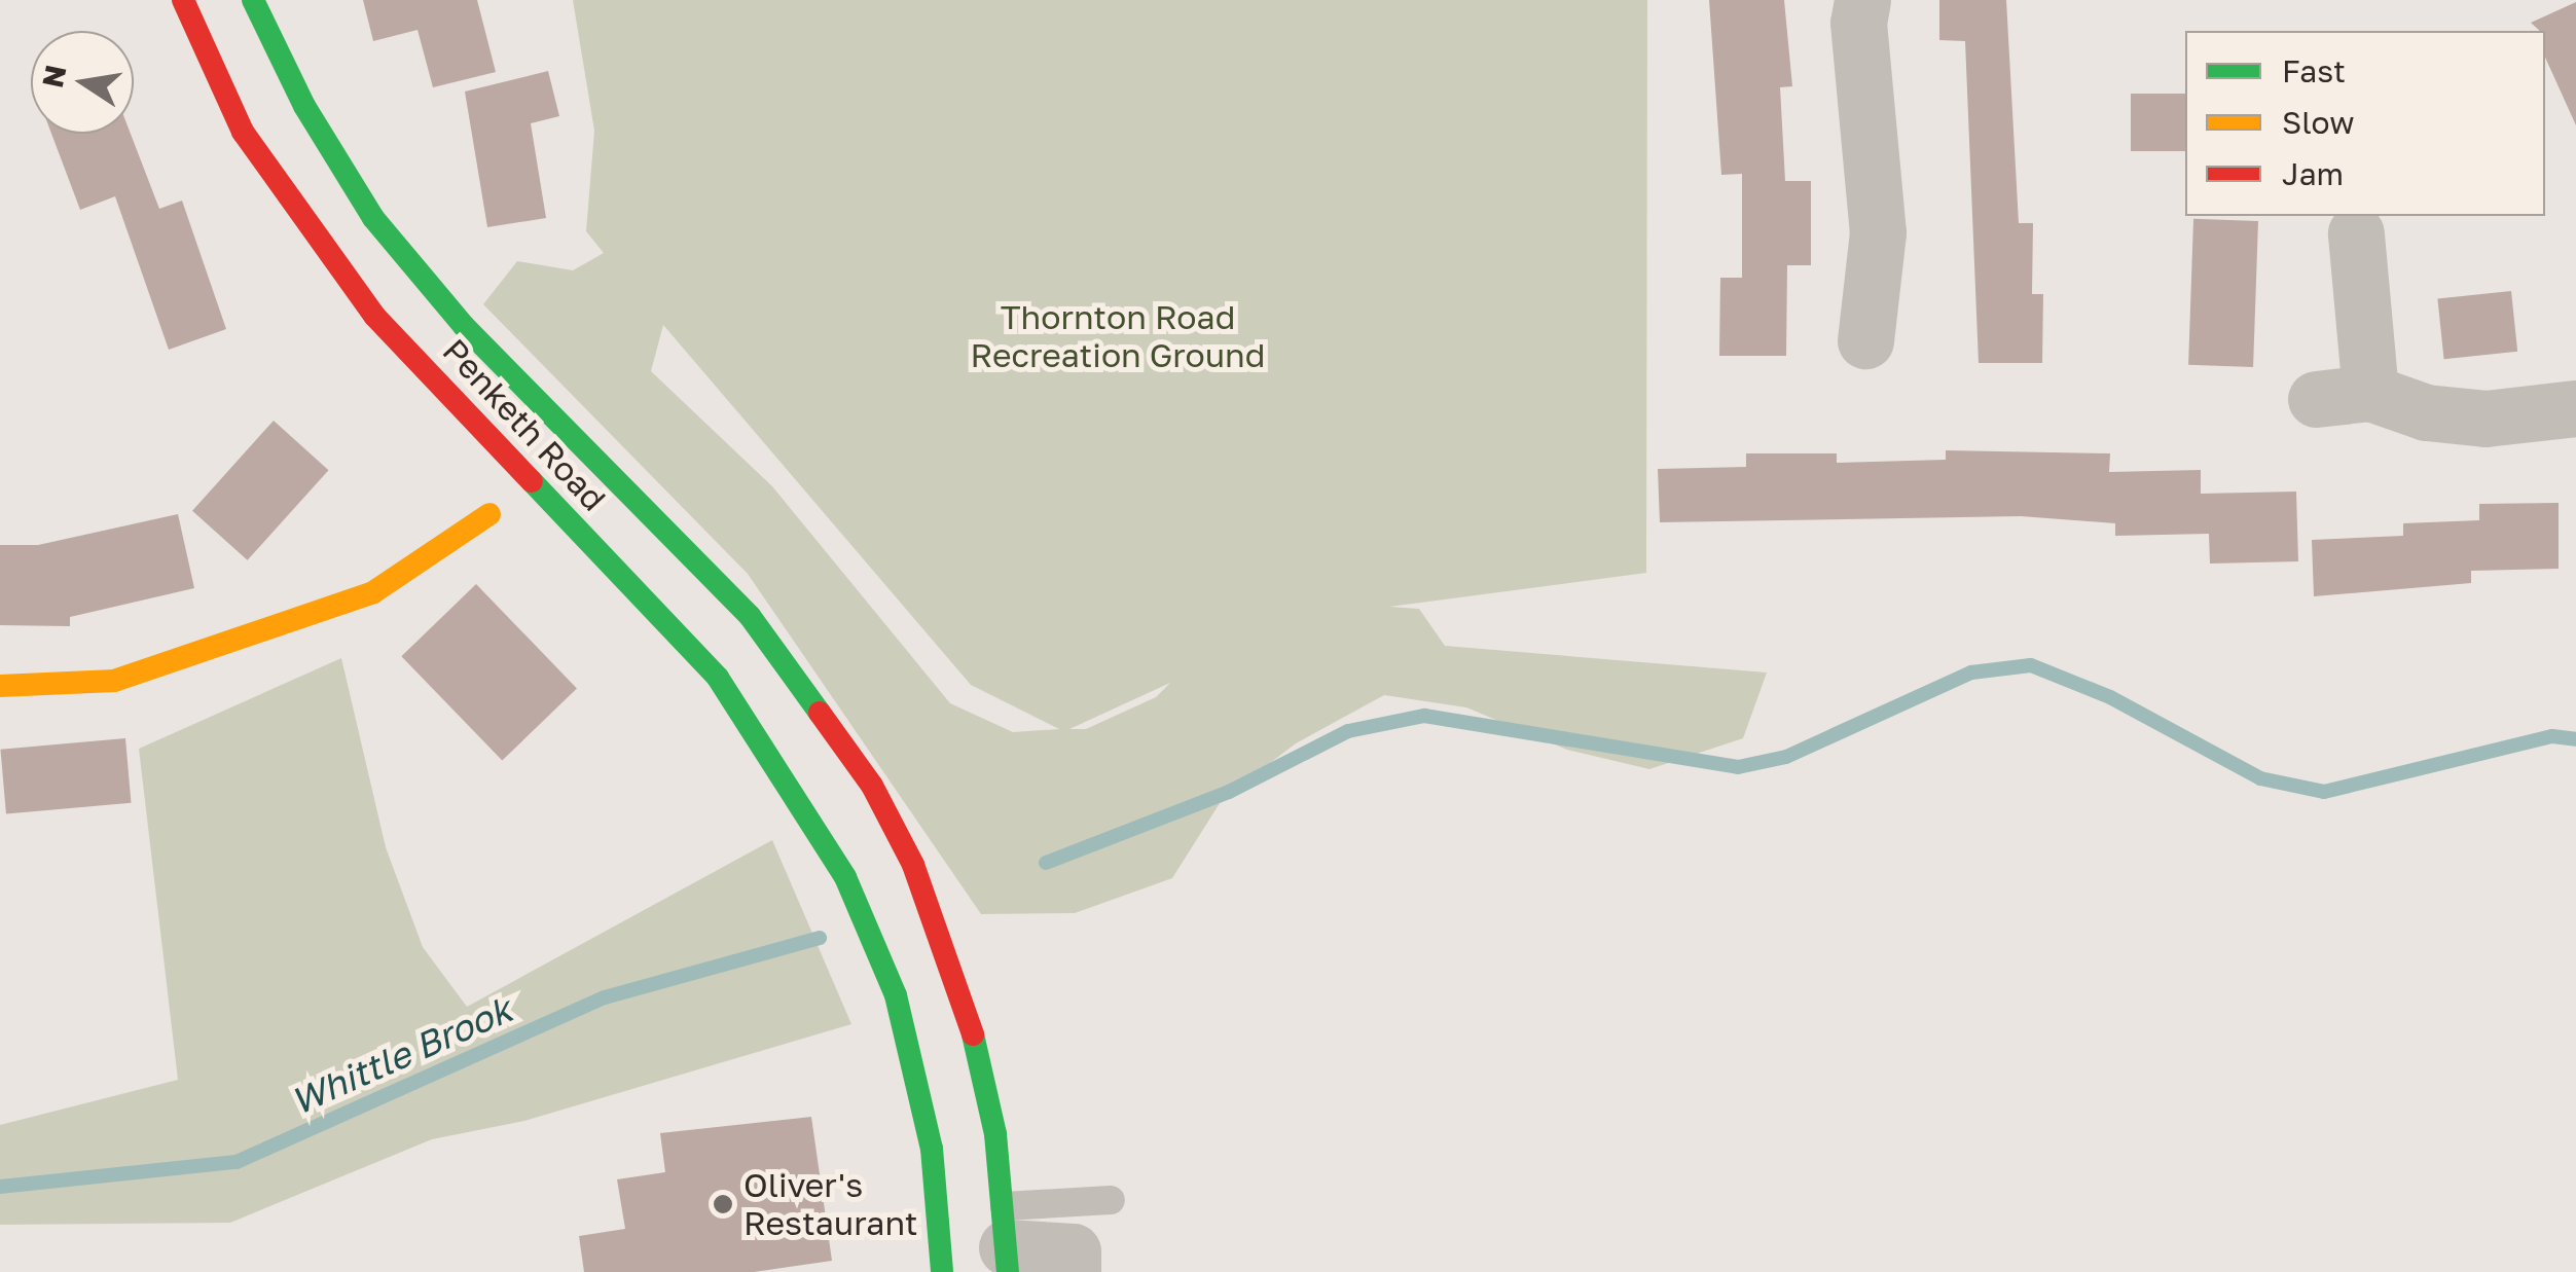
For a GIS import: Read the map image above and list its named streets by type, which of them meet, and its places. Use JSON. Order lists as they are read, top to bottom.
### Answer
{
  "streets": {
    "main road": ["Penketh Road"]
  },
  "water": ["Whittle Brook"],
  "parks": ["Thornton Road Recreation Ground"],
  "places": ["Oliver's Restaurant"],
  "legend": ["Fast", "Slow", "Jam"],
  "north": "left"
}
